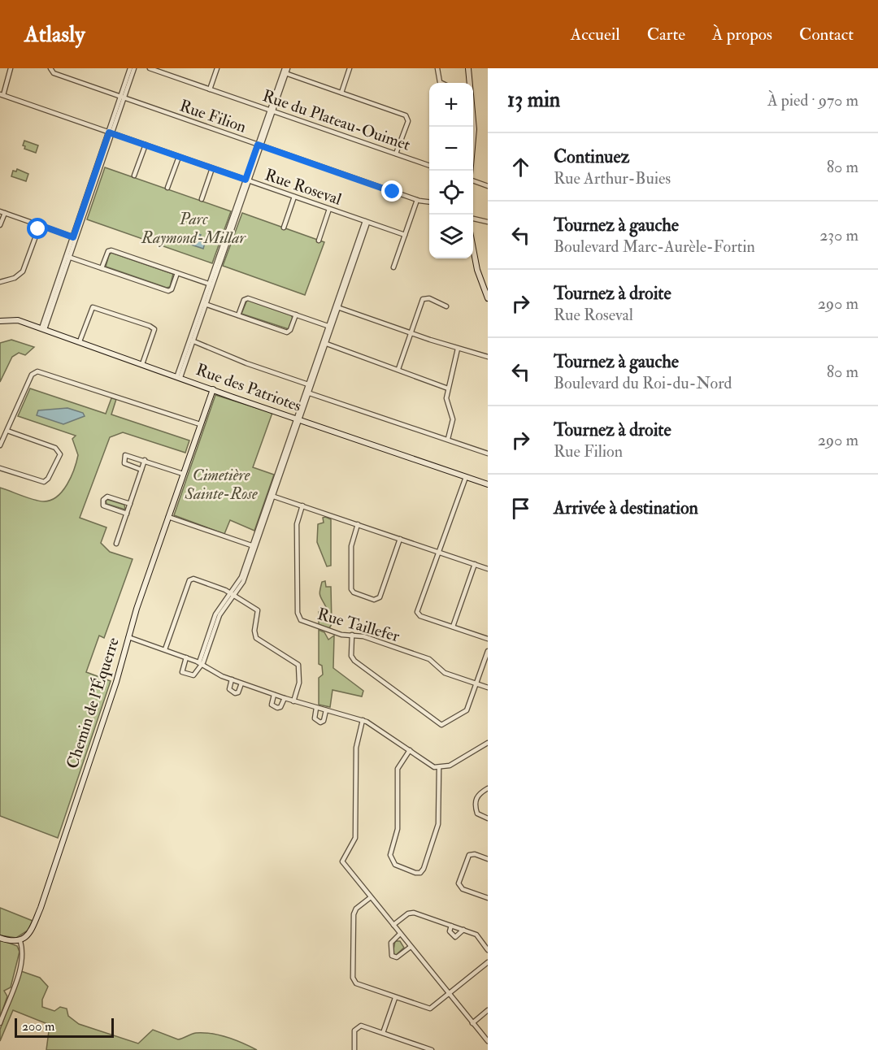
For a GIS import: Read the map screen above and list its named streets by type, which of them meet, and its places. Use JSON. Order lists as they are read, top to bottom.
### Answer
{
  "streets": {
    "street": [
      "Rue Filion",
      "Rue du Plateau-Ouimet",
      "Rue Roseval",
      "Rue des Patriotes",
      "Rue Taillefer",
      "Chemin de l'Équerre"
    ]
  },
  "crossings": [
    ["Rue des Patriotes", "Chemin de l'Équerre"]
  ],
  "parks": ["Parc Raymond-Millar", "Cimetière Sainte-Rose"],
  "scale_bar": "200 m",
  "page": {
    "header": "Atlasly",
    "nav": [
      "Accueil",
      "Carte",
      "À propos",
      "Contact"
    ],
    "heading": ["13 min", "À pied · 970 m"],
    "map_buttons": ["+", "−"],
    "list": [
      ["Continuez", "Rue Arthur-Buies", "80 m"],
      ["Tournez à gauche", "Boulevard Marc-Aurèle-Fortin", "230 m"],
      ["Tournez à droite", "Rue Roseval", "290 m"],
      ["Tournez à gauche", "Boulevard du Roi-du-Nord", "80 m"],
      ["Tournez à droite", "Rue Filion", "290 m"],
      "Arrivée à destination"
    ],
    "scale": "200 m"
  }
}
